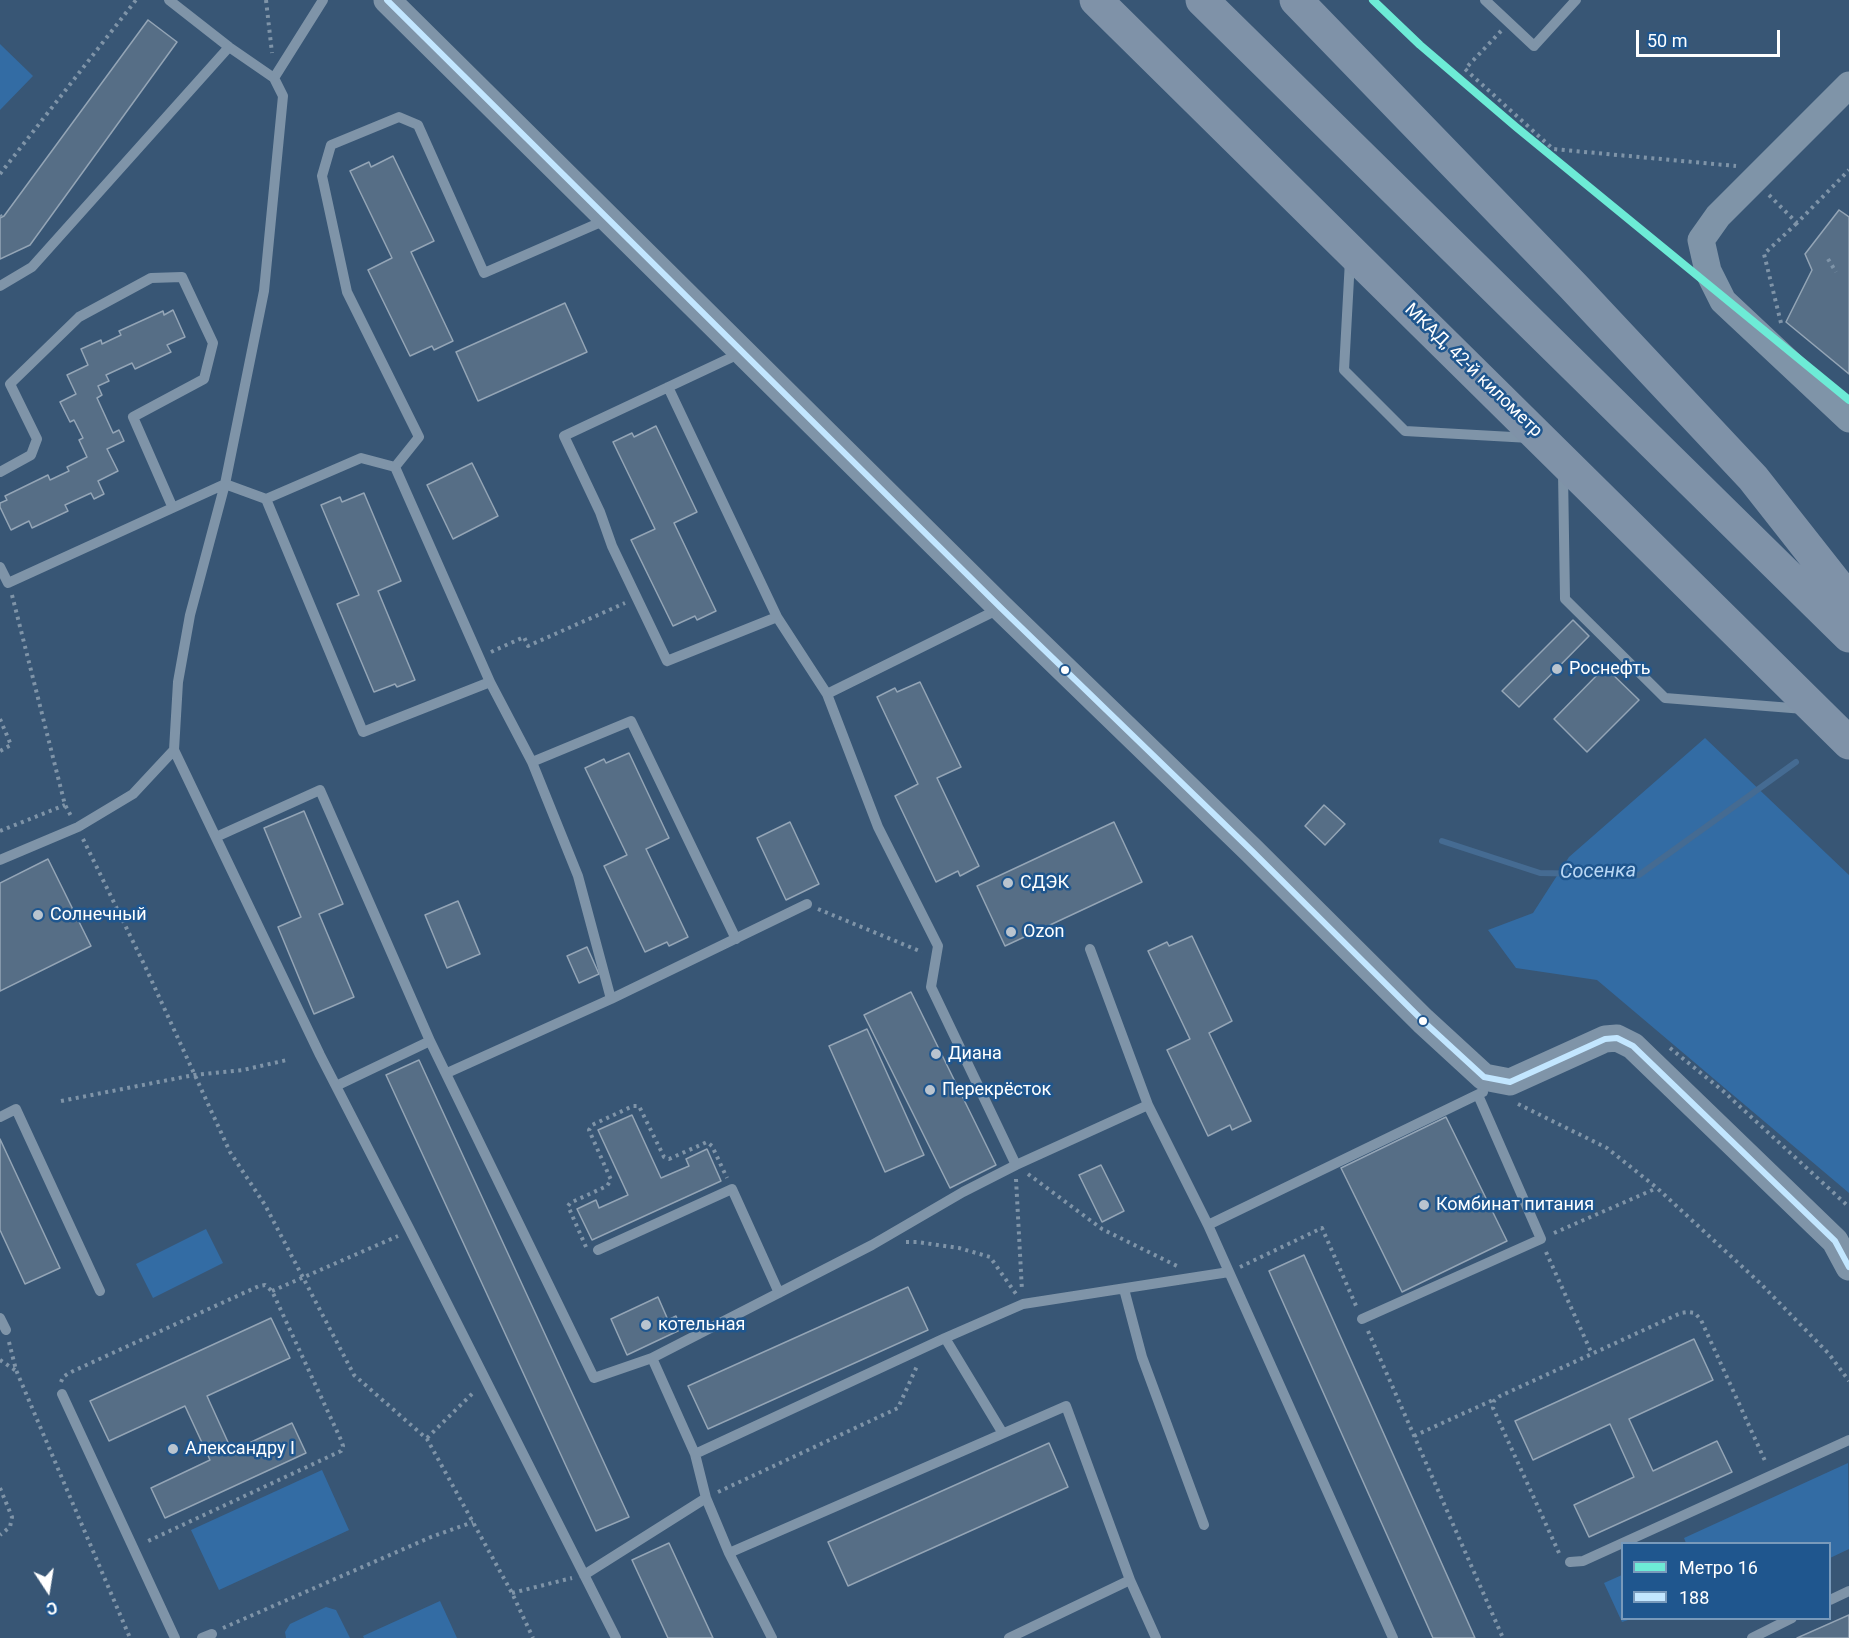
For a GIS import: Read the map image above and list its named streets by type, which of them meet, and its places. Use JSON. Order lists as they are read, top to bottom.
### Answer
{
  "streets": {
    "highway": ["МКАД, 42-й километр"]
  },
  "water": ["Сосенка"],
  "places": [
    "Роснефть",
    "СДЭК",
    "Солнечный",
    "Ozon",
    "Диана",
    "Перекрёсток",
    "Комбинат питания",
    "котельная",
    "Александру I"
  ],
  "lines": ["metro line 16", "transit line 188"],
  "legend": ["Метро 16", "188"],
  "scale_bar": "50 m",
  "north": "bottom"
}
